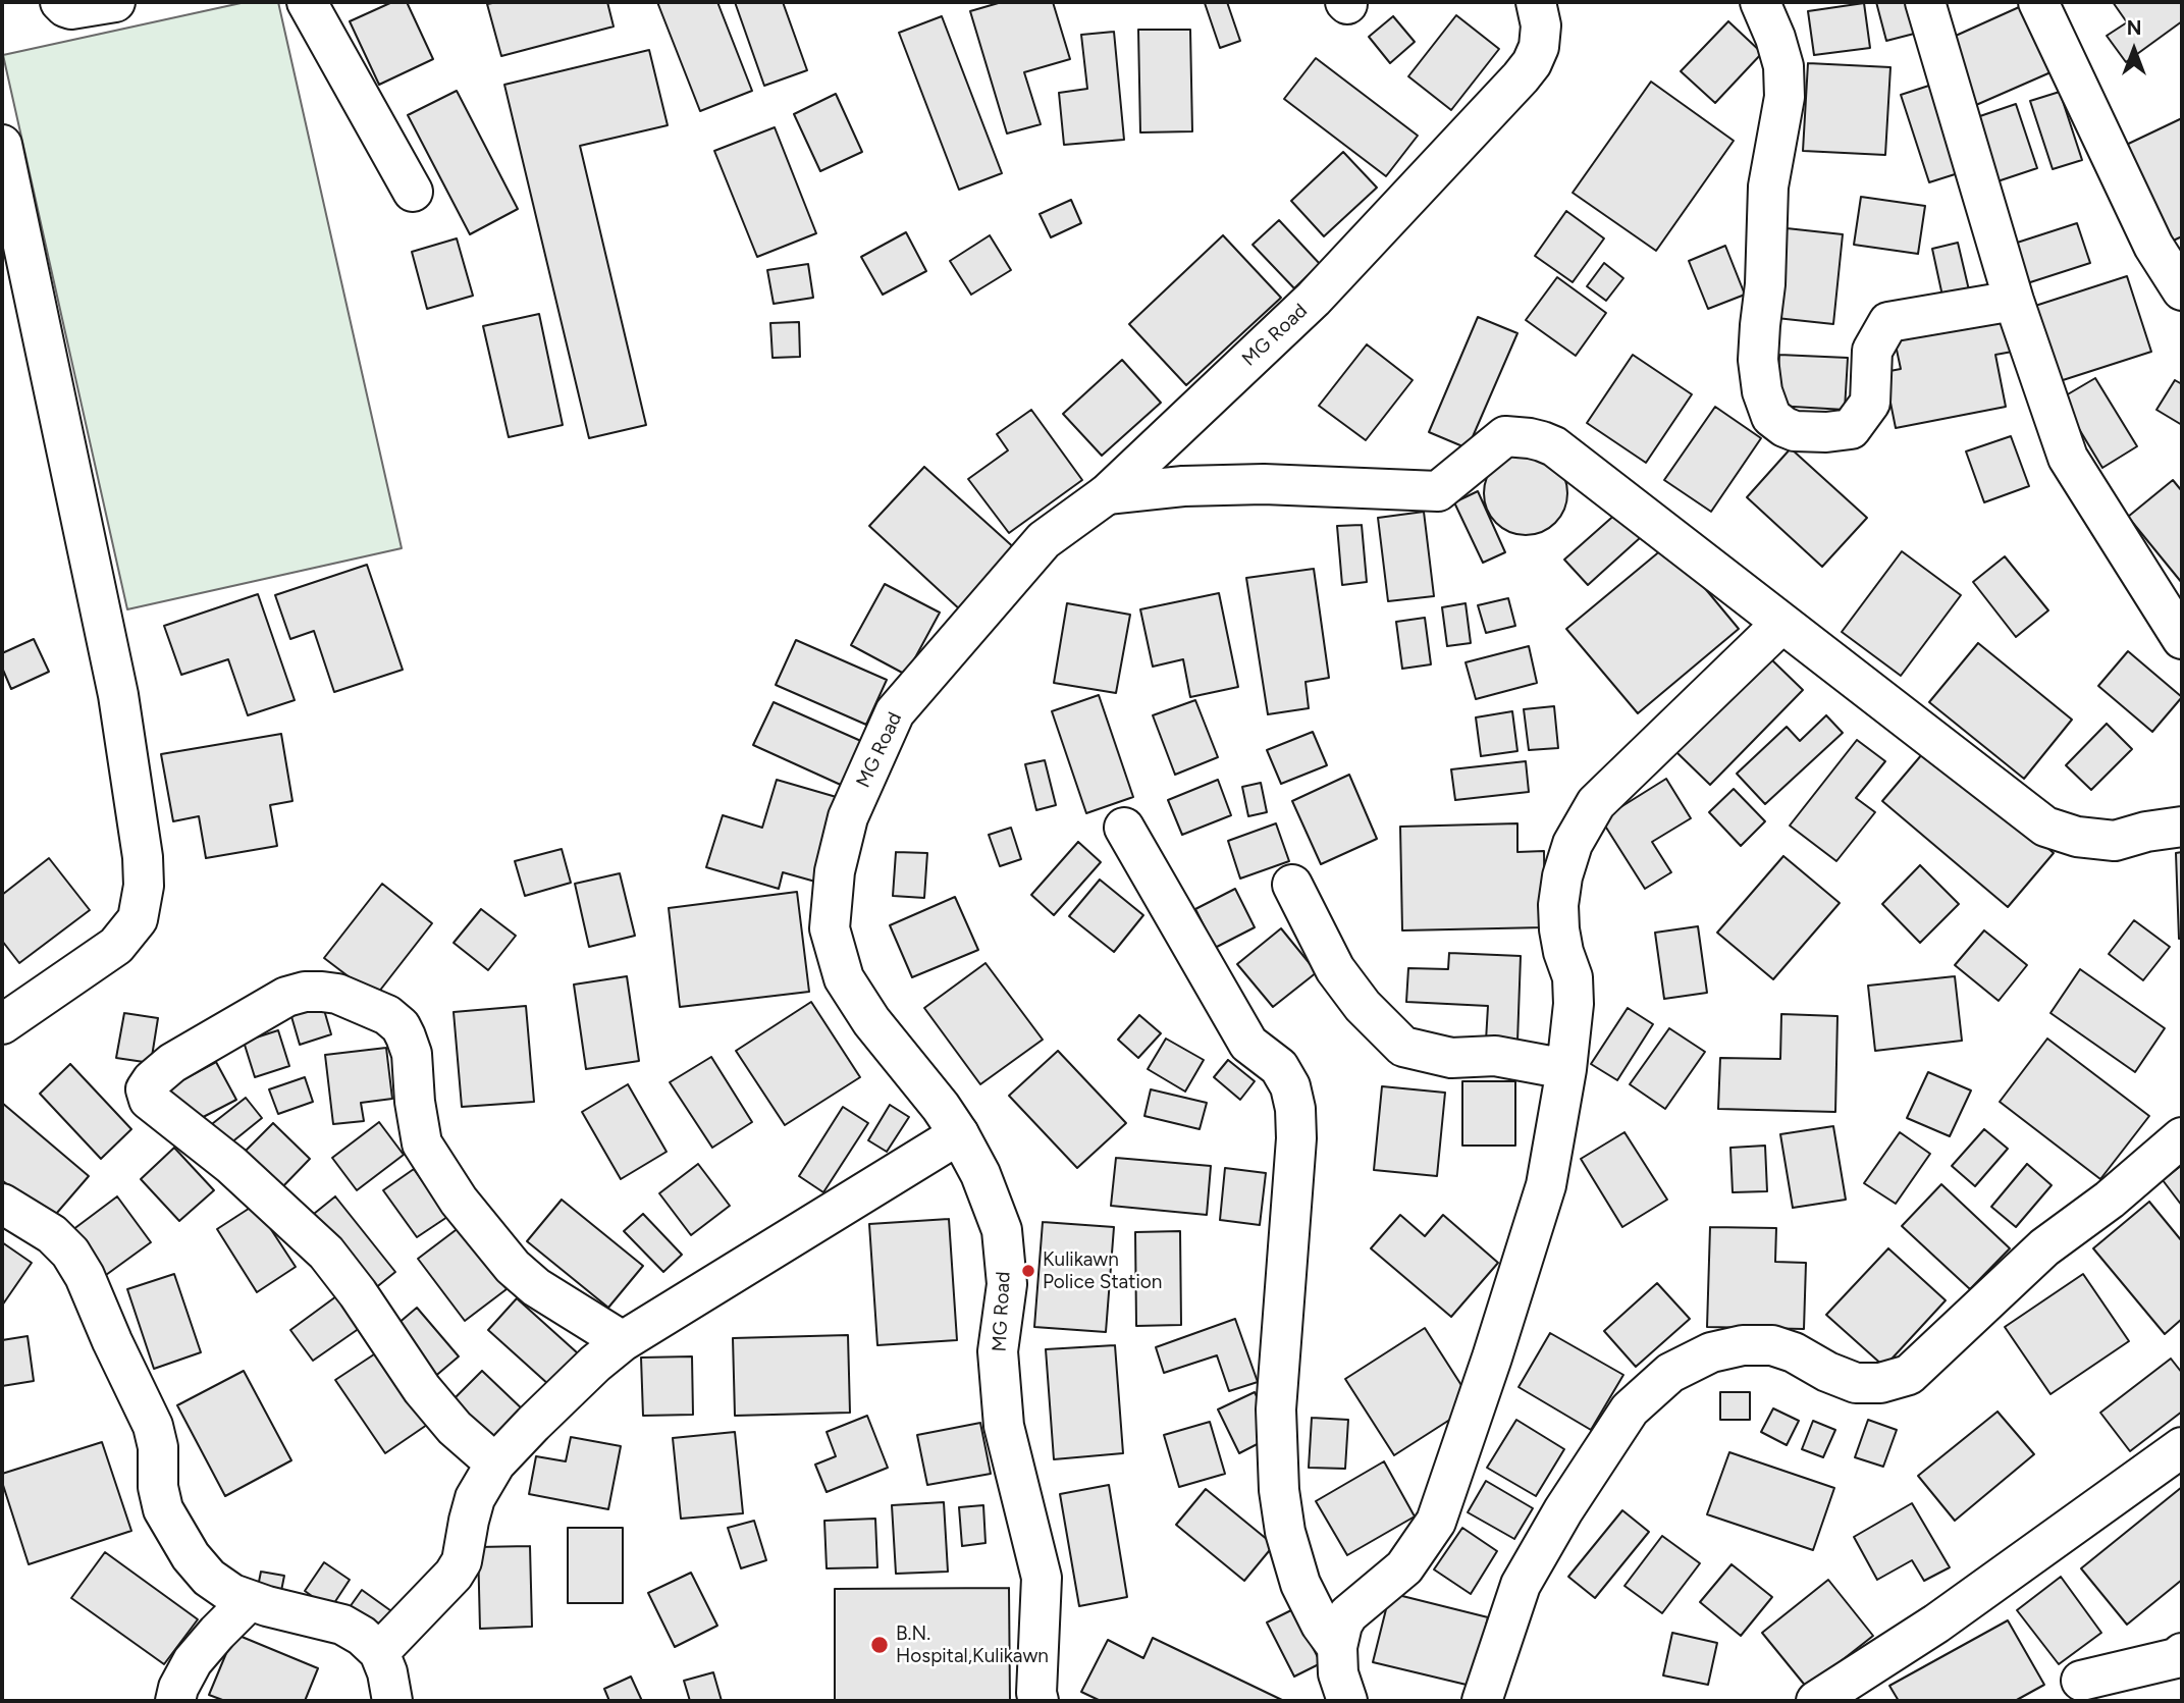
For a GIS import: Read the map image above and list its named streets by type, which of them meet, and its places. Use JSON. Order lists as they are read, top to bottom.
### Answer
{
  "streets": {
    "street": ["MG Road"]
  },
  "places": ["Kulikawn Police Station", "B.N. Hospital,Kulikawn"],
  "north": "top"
}
